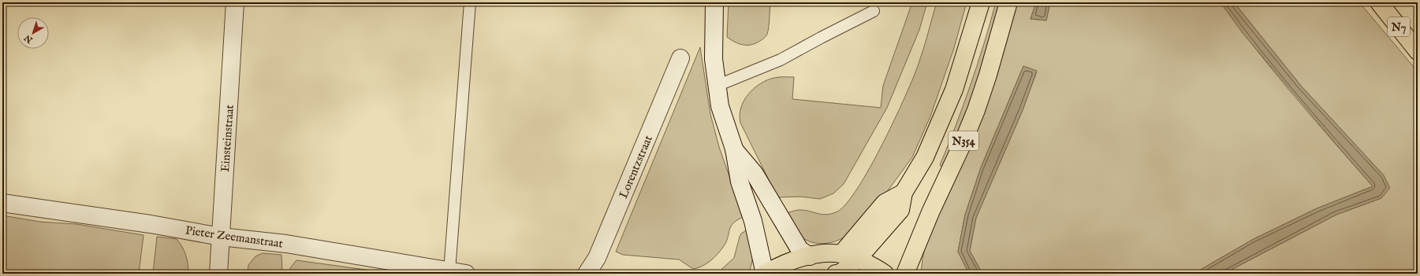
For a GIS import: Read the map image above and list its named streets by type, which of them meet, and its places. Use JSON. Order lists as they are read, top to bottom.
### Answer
{
  "streets": {
    "main road": ["N7", "N354"],
    "street": ["Einsteinstraat", "Lorentzstraat", "Pieter Zeemanstraat"]
  },
  "crossings": [
    ["Einsteinstraat", "Pieter Zeemanstraat"]
  ],
  "north": "bottom left"
}
